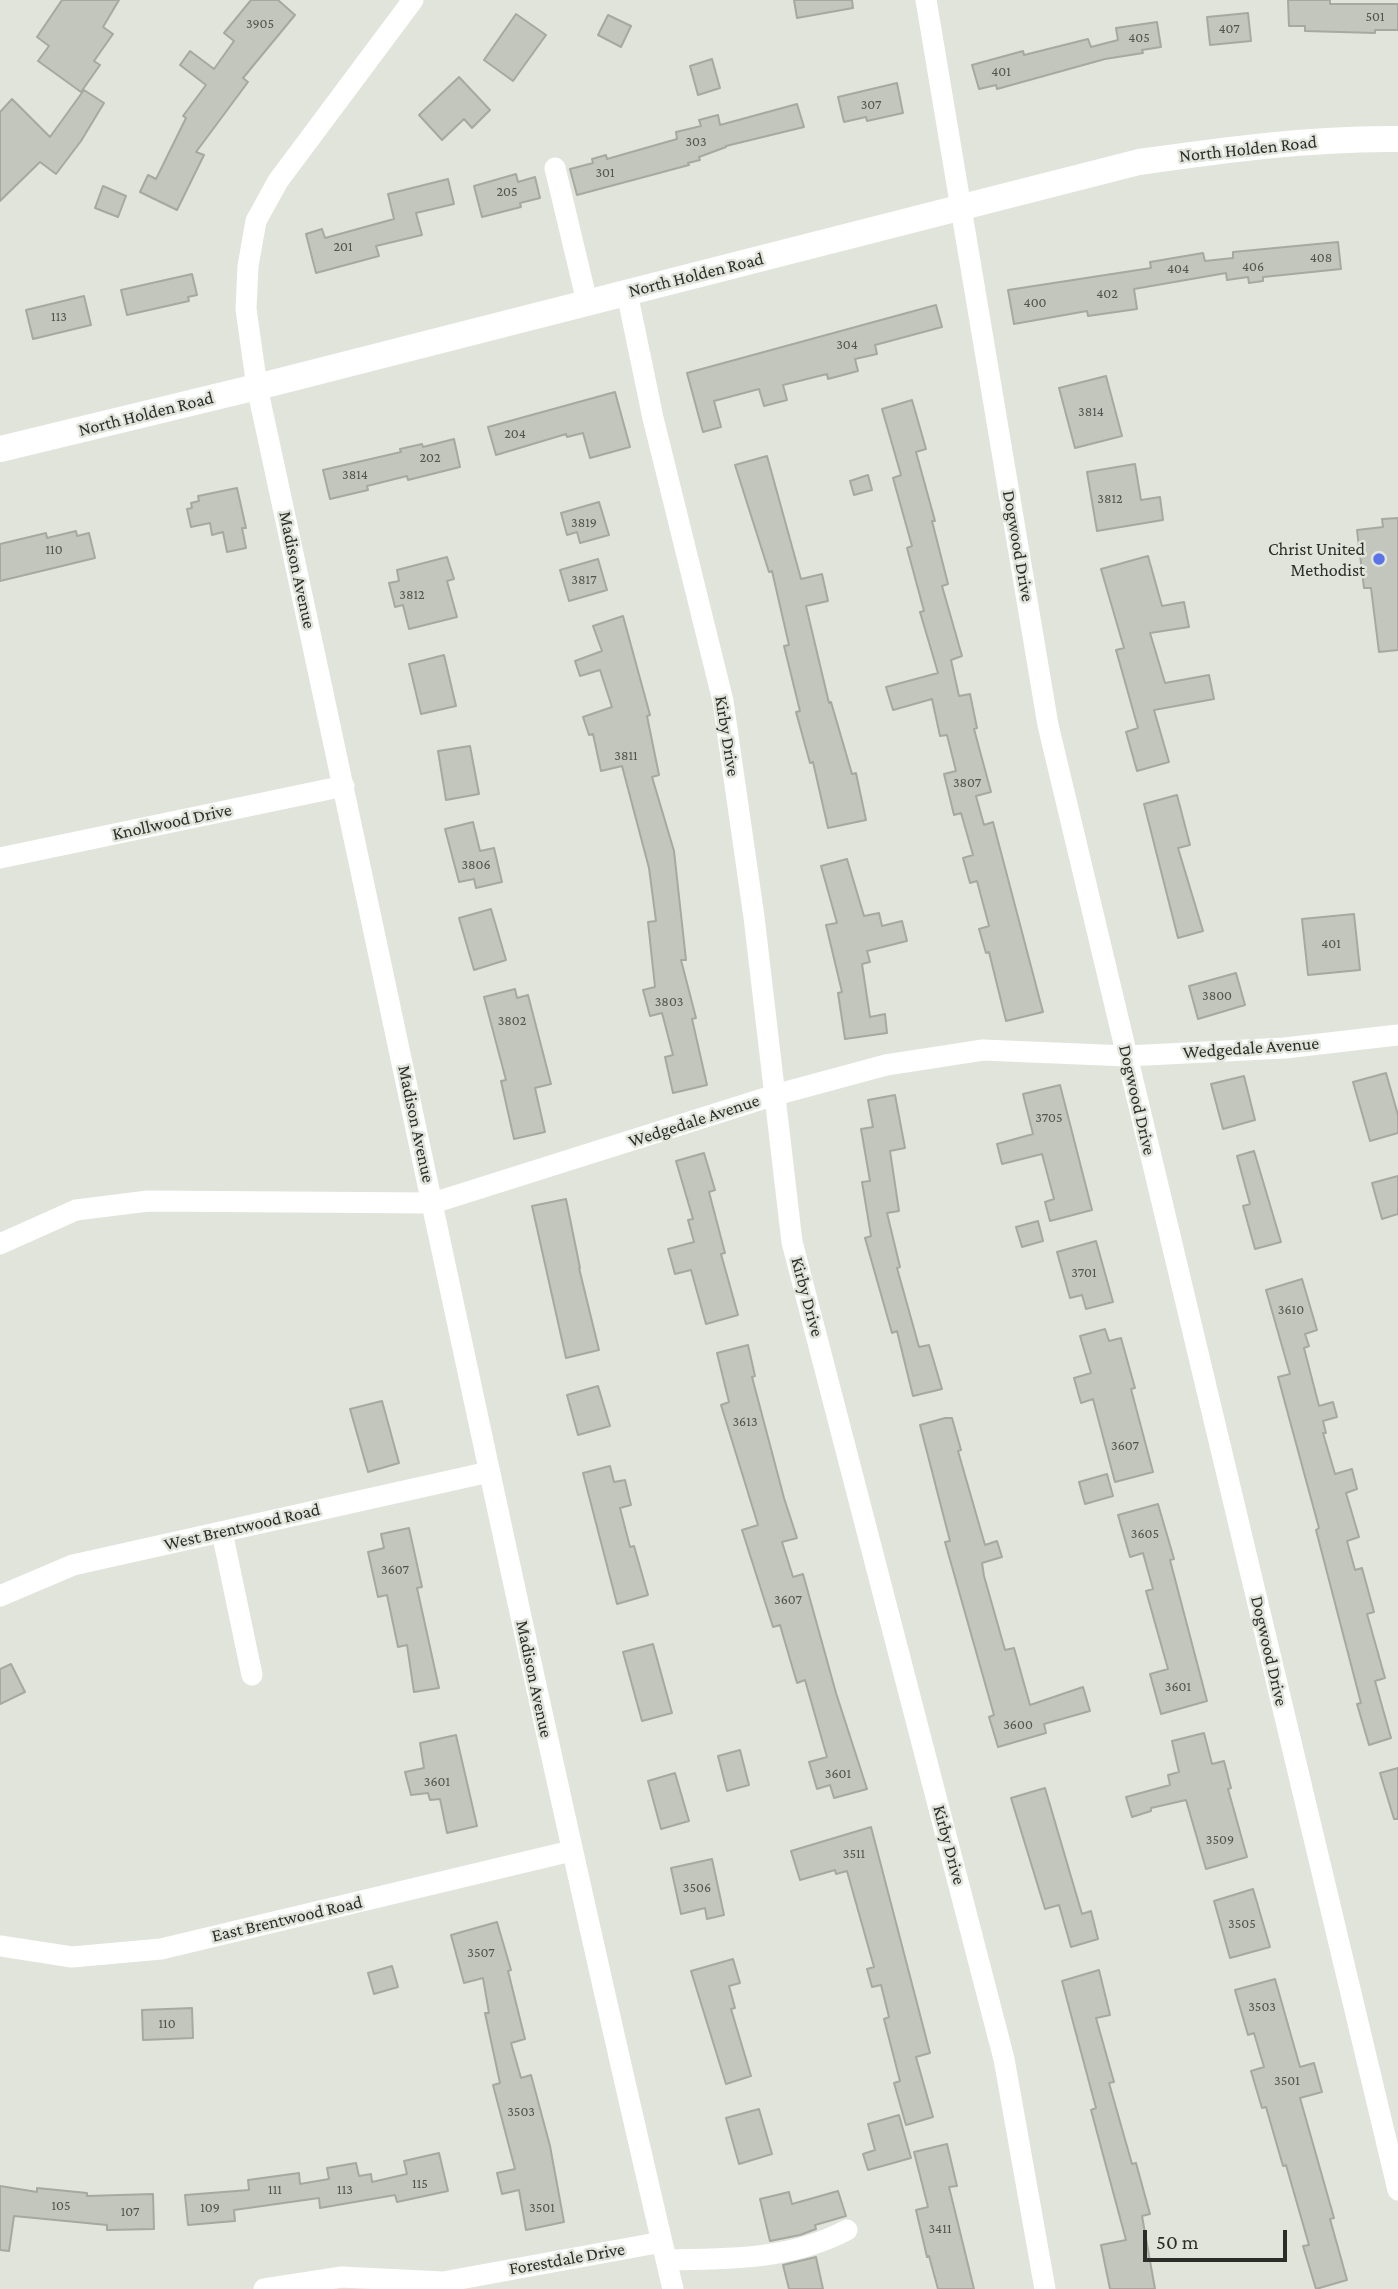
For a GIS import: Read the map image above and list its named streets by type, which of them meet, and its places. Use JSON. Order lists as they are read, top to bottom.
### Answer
{
  "streets": {
    "main road": ["North Holden Road"],
    "street": [
      "Dogwood Drive",
      "Madison Avenue",
      "Kirby Drive",
      "Knollwood Drive",
      "Wedgedale Avenue",
      "West Brentwood Road",
      "East Brentwood Road",
      "Forestdale Drive"
    ]
  },
  "crossings": [
    ["North Holden Road", "Dogwood Drive"],
    ["North Holden Road", "Madison Avenue"],
    ["North Holden Road", "Kirby Drive"],
    ["Dogwood Drive", "Wedgedale Avenue"],
    ["Madison Avenue", "Knollwood Drive"],
    ["Madison Avenue", "Wedgedale Avenue"],
    ["Madison Avenue", "West Brentwood Road"],
    ["Madison Avenue", "East Brentwood Road"],
    ["Madison Avenue", "Forestdale Drive"],
    ["Kirby Drive", "Wedgedale Avenue"]
  ],
  "places": ["Christ United Methodist"],
  "house_numbers": [
    "501",
    "3905",
    "407",
    "405",
    "401",
    "307",
    "303",
    "301",
    "205",
    "201",
    "408",
    "406",
    "404",
    "402",
    "400",
    "113",
    "304",
    "3814",
    "204",
    "202",
    "3814",
    "3812",
    "3819",
    "110",
    "3817",
    "3812",
    "3811",
    "3807",
    "3806",
    "401",
    "3800",
    "3803",
    "3802",
    "3705",
    "3701",
    "3610",
    "3613",
    "3607",
    "3605",
    "3607",
    "3607",
    "3601",
    "3600",
    "3601",
    "3601",
    "3509",
    "3511",
    "3506",
    "3505",
    "3507",
    "3503",
    "110",
    "3501",
    "3503",
    "115",
    "111",
    "113",
    "105",
    "109",
    "3501",
    "107",
    "3411"
  ],
  "scale_bar": "50 m"
}
